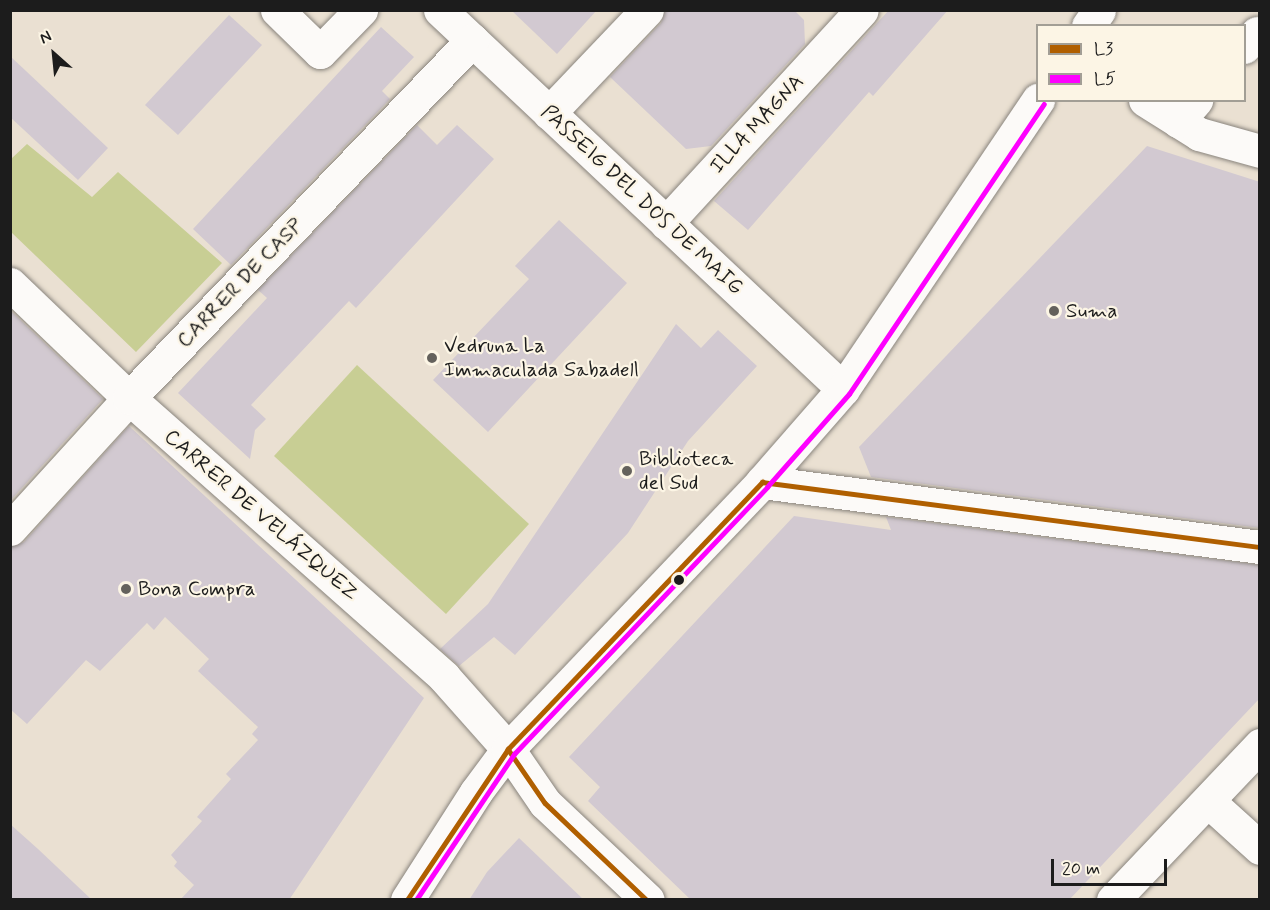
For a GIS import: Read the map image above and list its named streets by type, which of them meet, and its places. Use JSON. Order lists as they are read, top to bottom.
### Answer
{
  "streets": {
    "street": [
      "ILLA MAGNA",
      "PASSEIG DEL DOS DE MAIG",
      "CARRER DE CASP",
      "CARRER DE VELÁZQUEZ"
    ]
  },
  "crossings": [
    ["ILLA MAGNA", "PASSEIG DEL DOS DE MAIG"],
    ["PASSEIG DEL DOS DE MAIG", "CARRER DE CASP"],
    ["CARRER DE CASP", "CARRER DE VELÁZQUEZ"]
  ],
  "places": [
    "Suma",
    "Vedruna La Immaculada Sabadell",
    "Biblioteca del Sud",
    "Bona Compra"
  ],
  "lines": ["transit line L5", "transit line L3"],
  "legend": ["L3", "L5"],
  "scale_bar": "20 m",
  "north": "top left"
}
